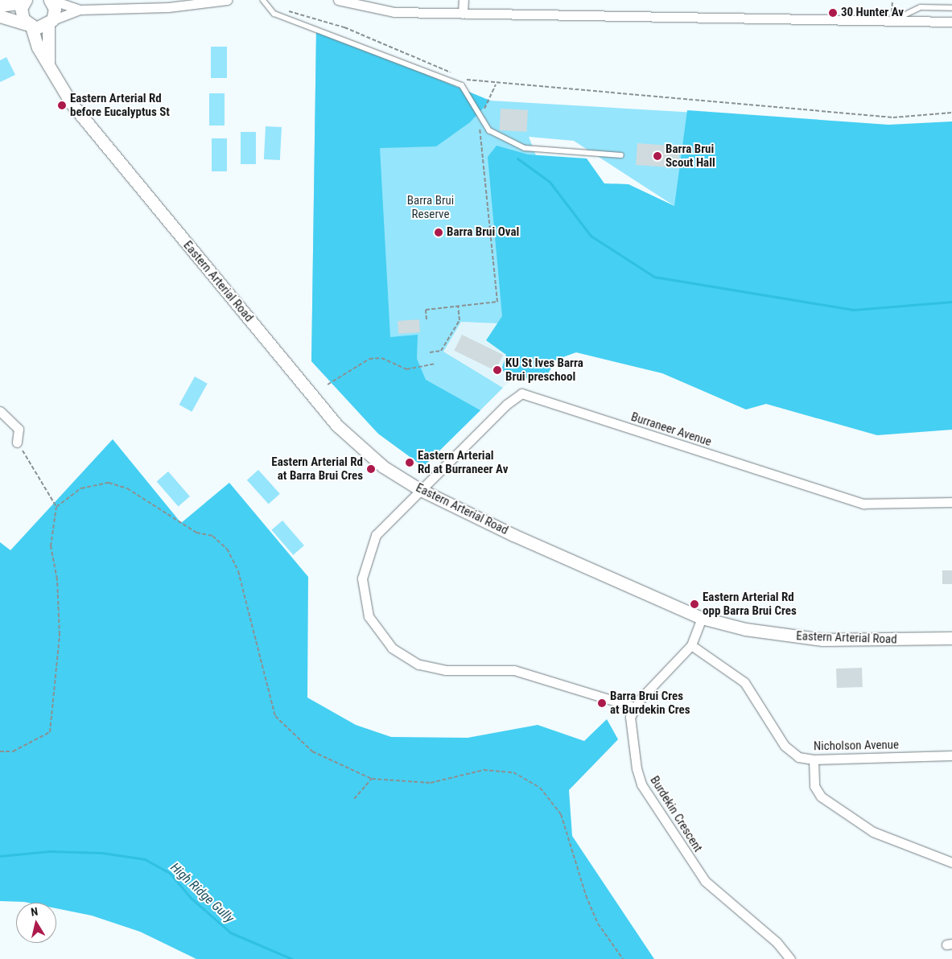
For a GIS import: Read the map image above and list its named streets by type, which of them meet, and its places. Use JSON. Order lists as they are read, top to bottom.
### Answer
{
  "streets": {
    "main road": ["Eastern Arterial Road"],
    "street": ["Burraneer Avenue", "Nicholson Avenue", "Burdekin Crescent"]
  },
  "crossings": [
    ["Eastern Arterial Road", "Burraneer Avenue"],
    ["Eastern Arterial Road", "Burdekin Crescent"],
    ["Nicholson Avenue", "Burdekin Crescent"]
  ],
  "water": ["High Ridge Gully"],
  "parks": ["Barra Brui Reserve"],
  "places": [
    "30 Hunter Av",
    "Eastern Arterial Rd before Eucalyptus St",
    "Barra Brui Scout Hall",
    "Barra Brui Oval",
    "KU St Ives Barra Brui preschool",
    "Eastern Arterial Rd at Burraneer Av",
    "Eastern Arterial Rd at Barra Brui Cres",
    "Eastern Arterial Rd opp Barra Brui Cres",
    "Barra Brui Cres at Burdekin Cres"
  ],
  "north": "top"
}
